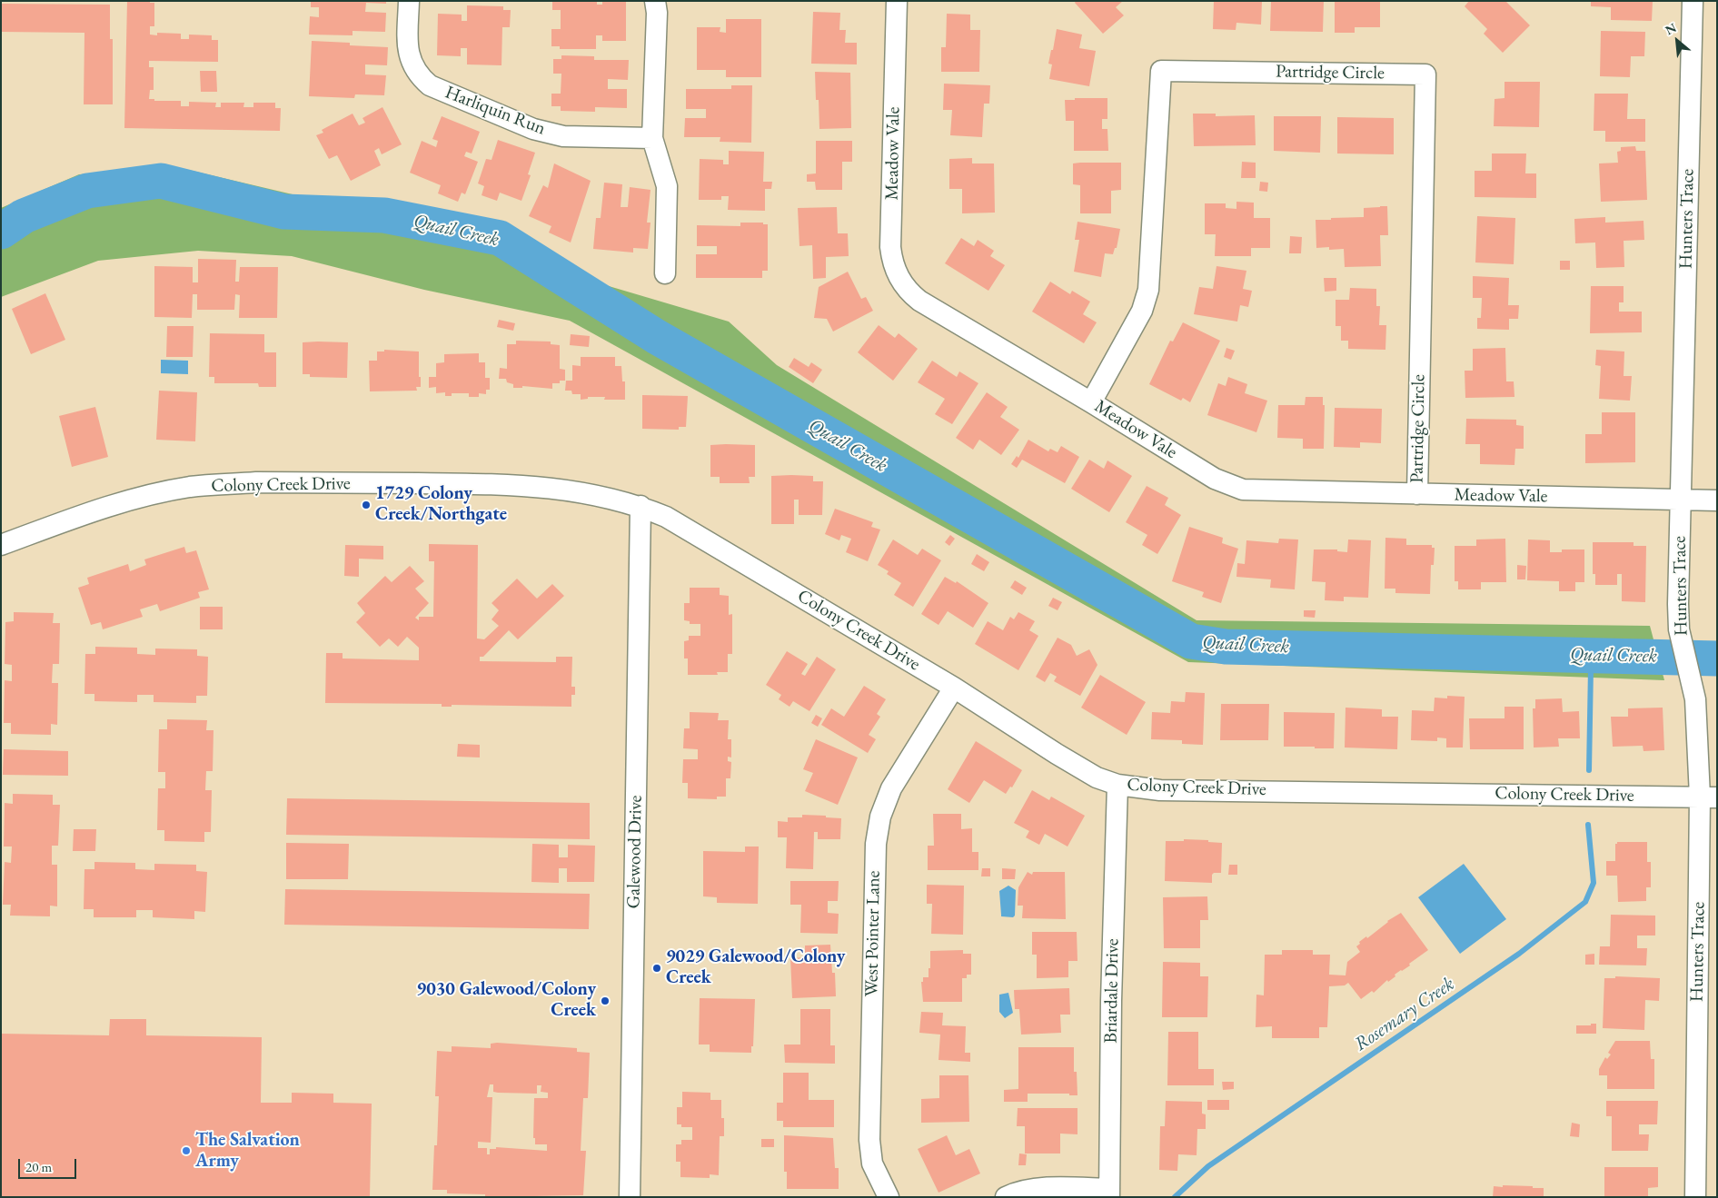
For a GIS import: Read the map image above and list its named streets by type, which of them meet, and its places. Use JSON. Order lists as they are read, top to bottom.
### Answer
{
  "streets": {
    "street": [
      "Partridge Circle",
      "Harliquin Run",
      "Meadow Vale",
      "Hunters Trace",
      "Colony Creek Drive",
      "Galewood Drive",
      "West Pointer Lane",
      "Briardale Drive"
    ]
  },
  "crossings": [
    ["Partridge Circle", "Meadow Vale"],
    ["Meadow Vale", "Hunters Trace"],
    ["Hunters Trace", "Colony Creek Drive"],
    ["Colony Creek Drive", "Galewood Drive"],
    ["Colony Creek Drive", "West Pointer Lane"],
    ["Colony Creek Drive", "Briardale Drive"]
  ],
  "water": ["Quail Creek", "Rosemary Creek"],
  "places": [
    "1729 Colony Creek/Northgate",
    "9029 Galewood/Colony Creek",
    "9030 Galewood/Colony Creek",
    "The Salvation Army"
  ],
  "scale_bar": "20 m",
  "north": "top left"
}
